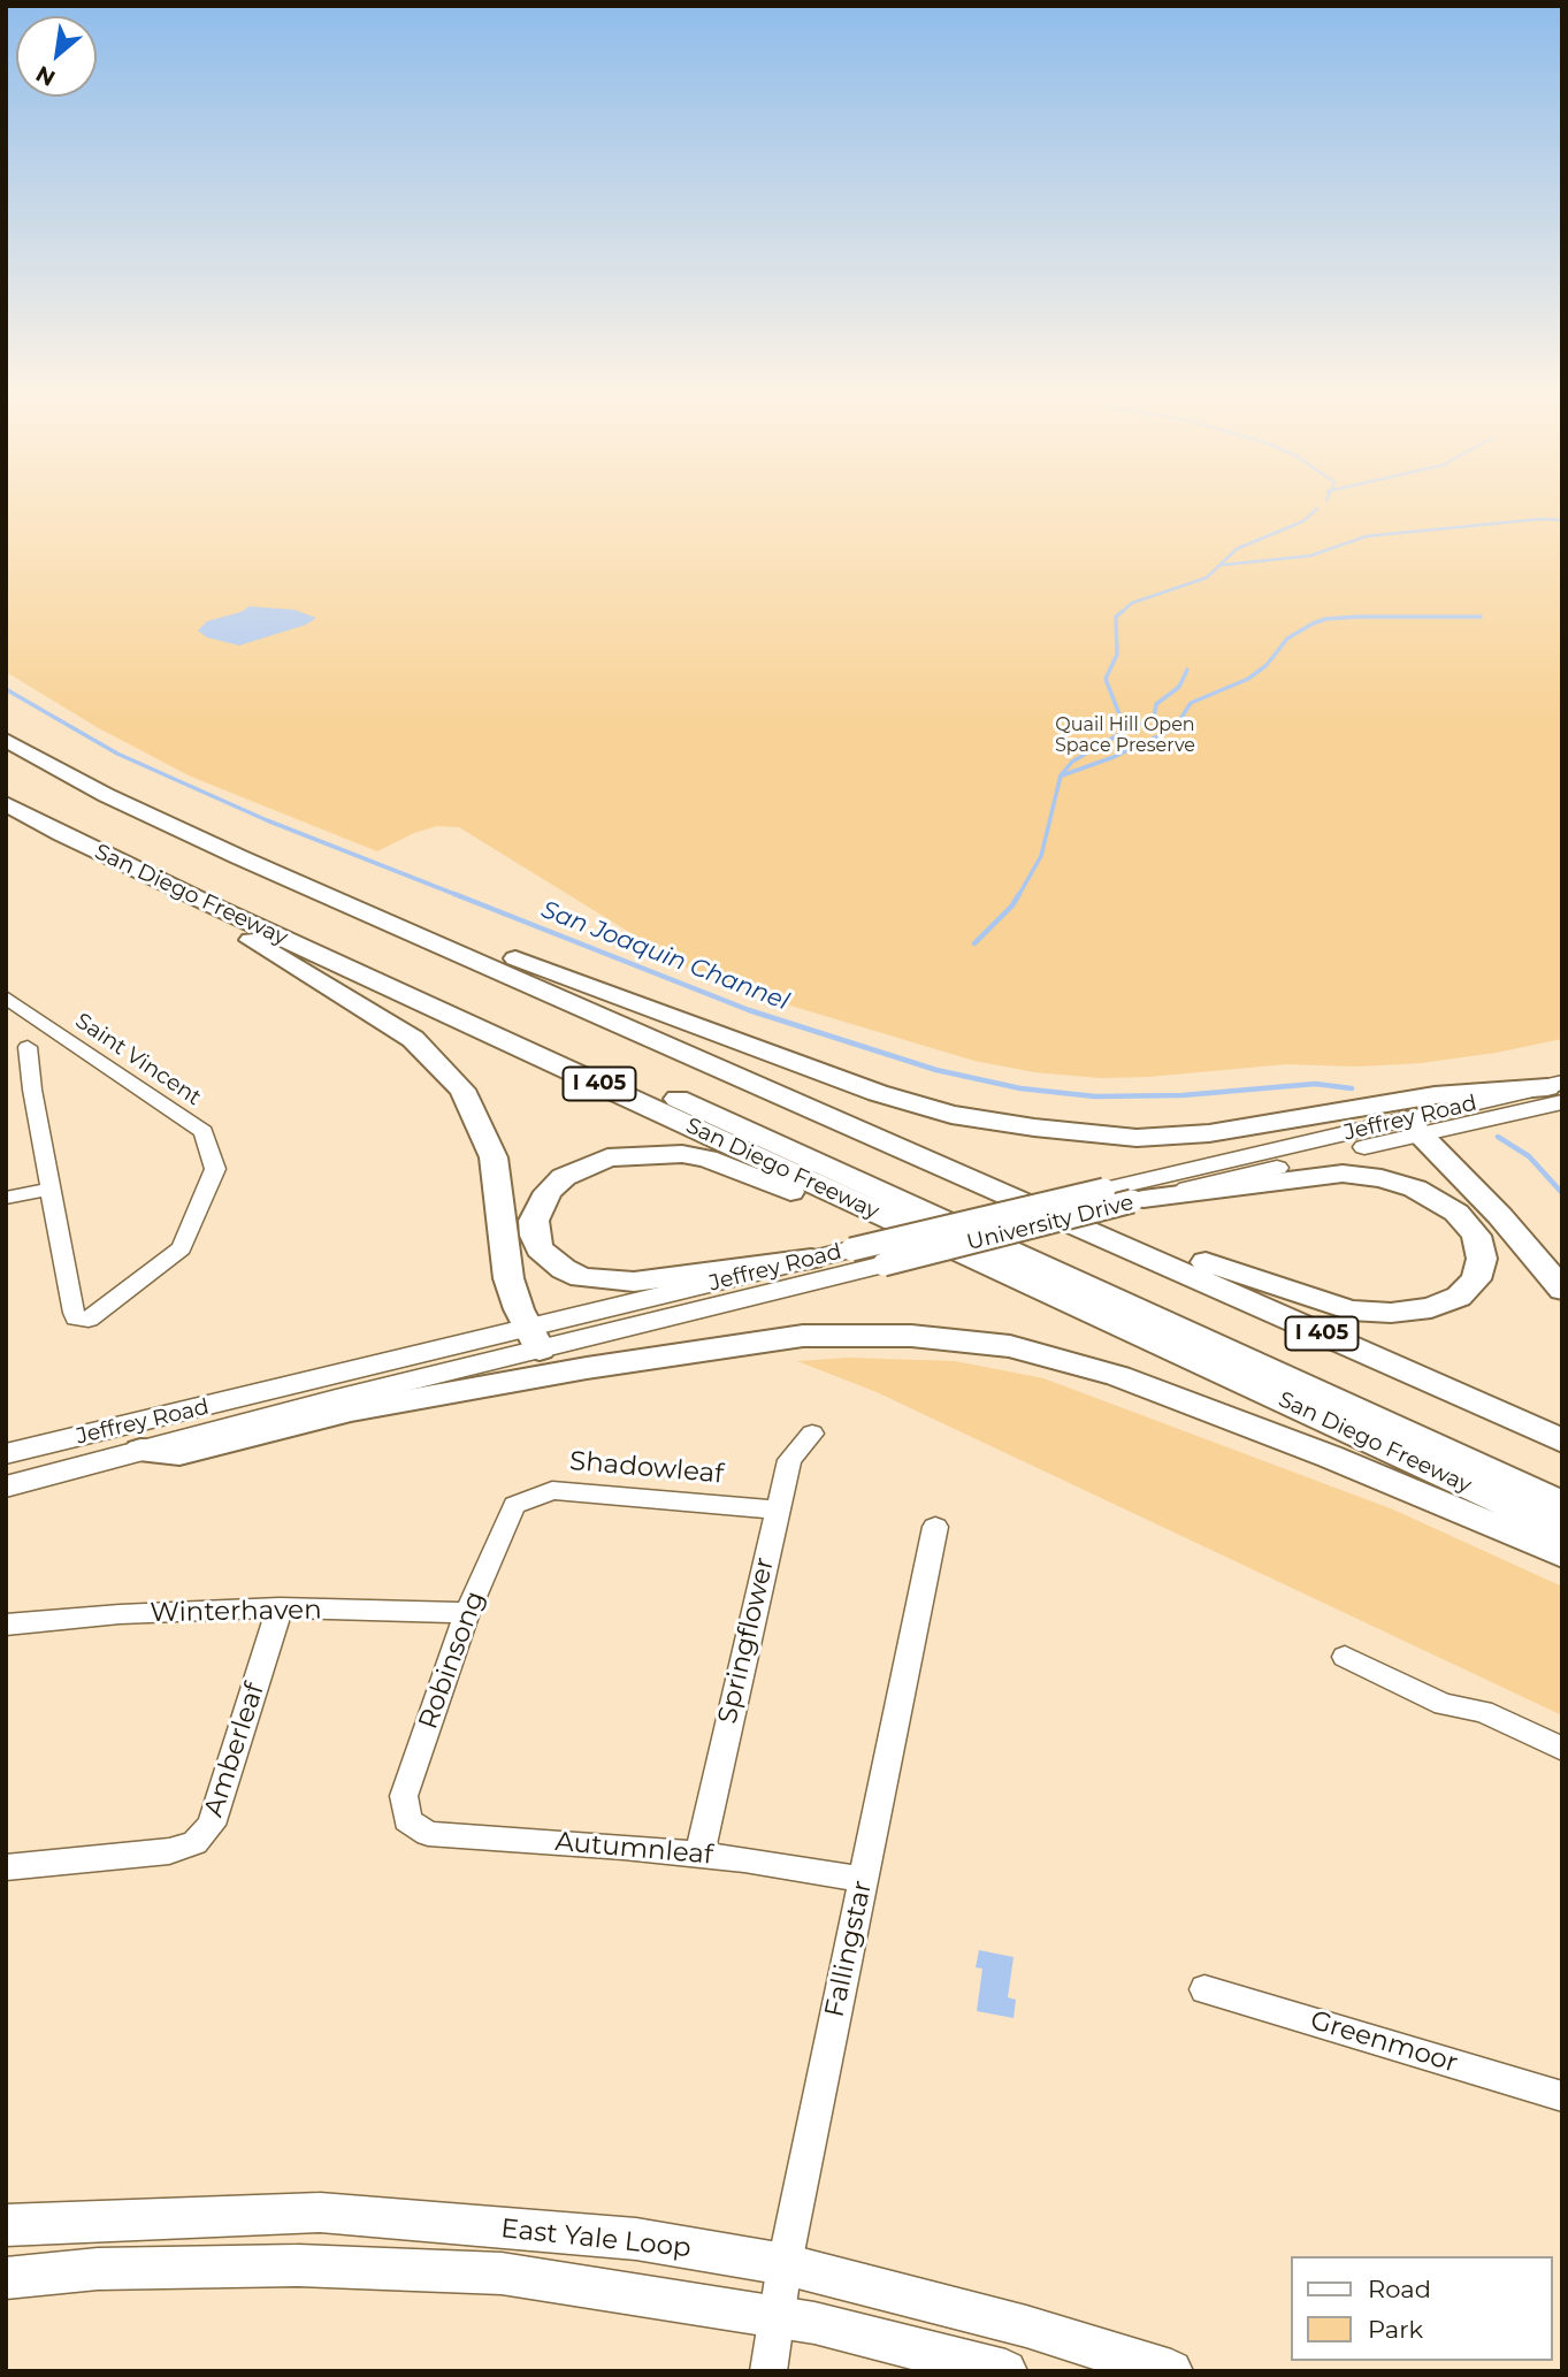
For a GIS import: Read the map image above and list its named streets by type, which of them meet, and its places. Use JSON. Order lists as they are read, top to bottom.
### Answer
{
  "streets": {
    "highway": ["San Diego Freeway", "I 405"],
    "main road": ["Jeffrey Road", "University Drive", "East Yale Loop"],
    "street": [
      "Saint Vincent",
      "Shadowleaf",
      "Winterhaven",
      "Springflower",
      "Robinsong",
      "Amberleaf",
      "Autumnleaf",
      "Fallingstar",
      "Greenmoor"
    ]
  },
  "crossings": [
    ["Jeffrey Road", "University Drive"],
    ["Shadowleaf", "Springflower"],
    ["Shadowleaf", "Robinsong"],
    ["Winterhaven", "Robinsong"],
    ["Winterhaven", "Amberleaf"],
    ["Springflower", "Autumnleaf"],
    ["Robinsong", "Autumnleaf"],
    ["Autumnleaf", "Fallingstar"],
    ["Fallingstar", "East Yale Loop"]
  ],
  "water": ["San Joaquin Channel"],
  "parks": ["Quail Hill Open Space Preserve"],
  "legend": ["Road", "Park"],
  "north": "bottom left"
}
